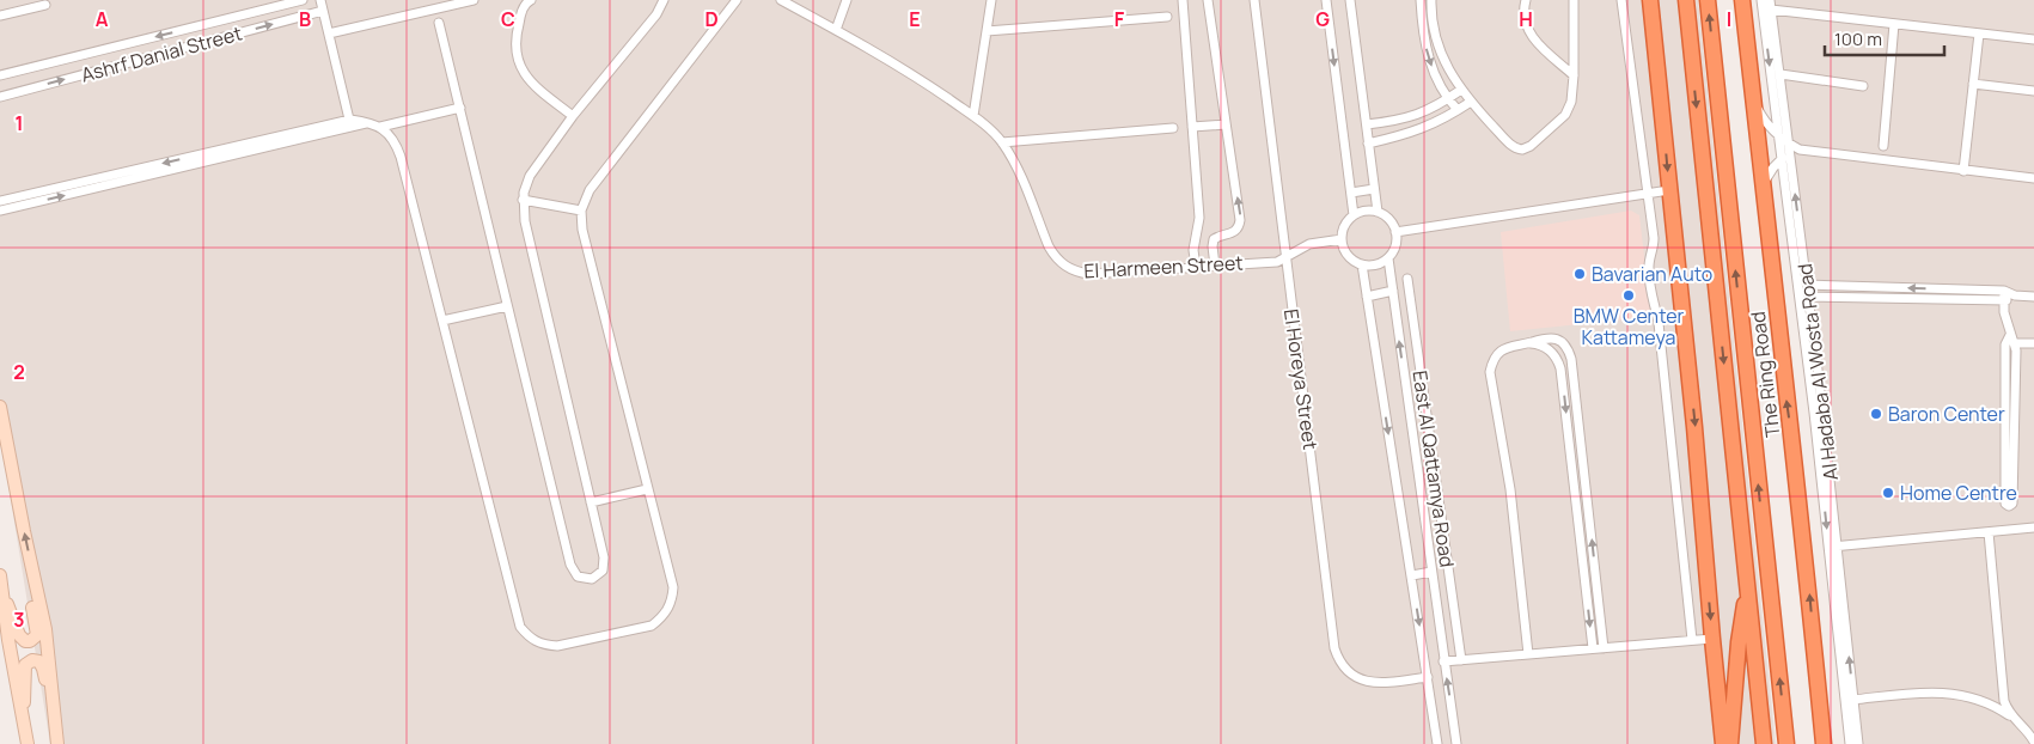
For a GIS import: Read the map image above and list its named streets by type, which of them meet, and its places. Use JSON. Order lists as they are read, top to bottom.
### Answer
{
  "streets": {
    "highway": ["The Ring Road"],
    "street": [
      "Ashrf Danial Street",
      "El Harmeen Street",
      "Al Hadaba Al Wosta Road",
      "El Horeya Street",
      "East Al Qattamya Road"
    ]
  },
  "crossings": [
    ["El Harmeen Street", "El Horeya Street"]
  ],
  "places": [
    "Bavarian Auto",
    "BMW Center Kattameya",
    "Baron Center",
    "Home Centre"
  ],
  "scale_bar": "100 m",
  "grid": {
    "columns": [
      "A",
      "B",
      "C",
      "D",
      "E",
      "F",
      "G",
      "H",
      "I"
    ],
    "rows": ["1", "2", "3"]
  }
}
